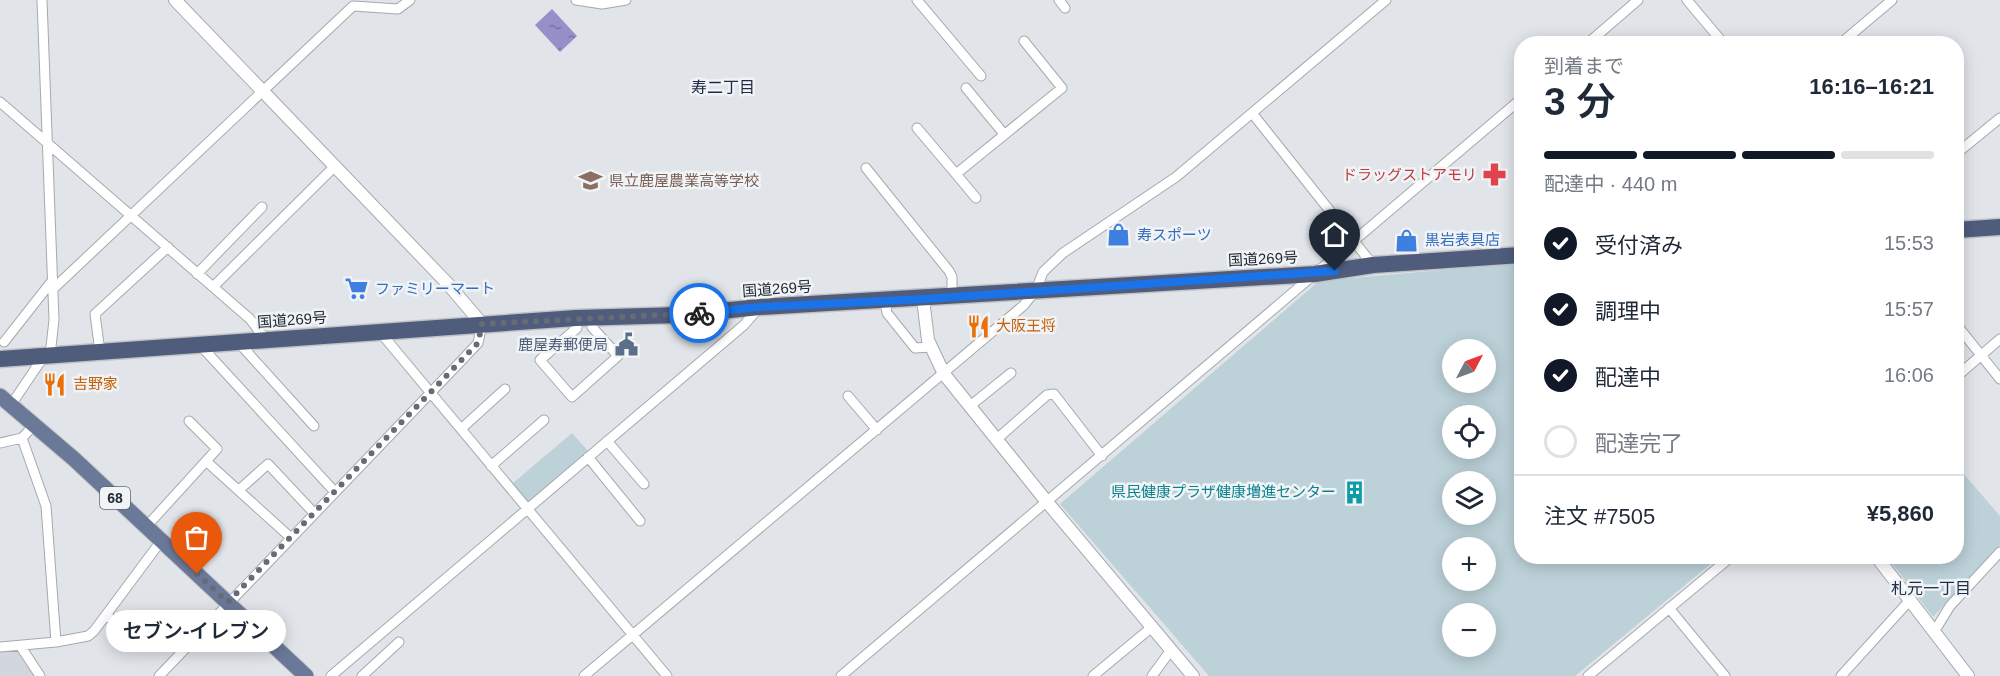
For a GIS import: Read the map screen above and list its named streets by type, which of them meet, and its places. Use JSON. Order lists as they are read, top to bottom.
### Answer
{
  "streets": {
    "highway": ["国道269号"],
    "main road": ["68"]
  },
  "districts": ["寿二丁目", "札元一丁目"],
  "places": {
    "pharmacy": ["ドラッグストアモリ"],
    "school or university": ["県立鹿屋農業高等学校"],
    "shop": ["寿スポーツ", "黒岩表具店"],
    "supermarket": ["ファミリーマート"],
    "restaurant": ["大阪王将", "吉野家"],
    "public building": ["鹿屋寿郵便局"],
    "building": ["県民健康プラザ健康増進センター"],
    "other": ["セブン-イレブン"]
  },
  "north": "top right",
  "page": {
    "heading": ["3 分", "到着まで", "16:16–16:21"],
    "panel": ["注文 #7505", "¥5,860"],
    "bar": "配達中 · 440 m",
    "list": [
      ["受付済み", "15:53"],
      ["調理中", "15:57"],
      ["配達中", "16:06"],
      "配達完了"
    ],
    "map_buttons": ["+", "−"],
    "bubble": "セブン-イレブン"
  }
}
